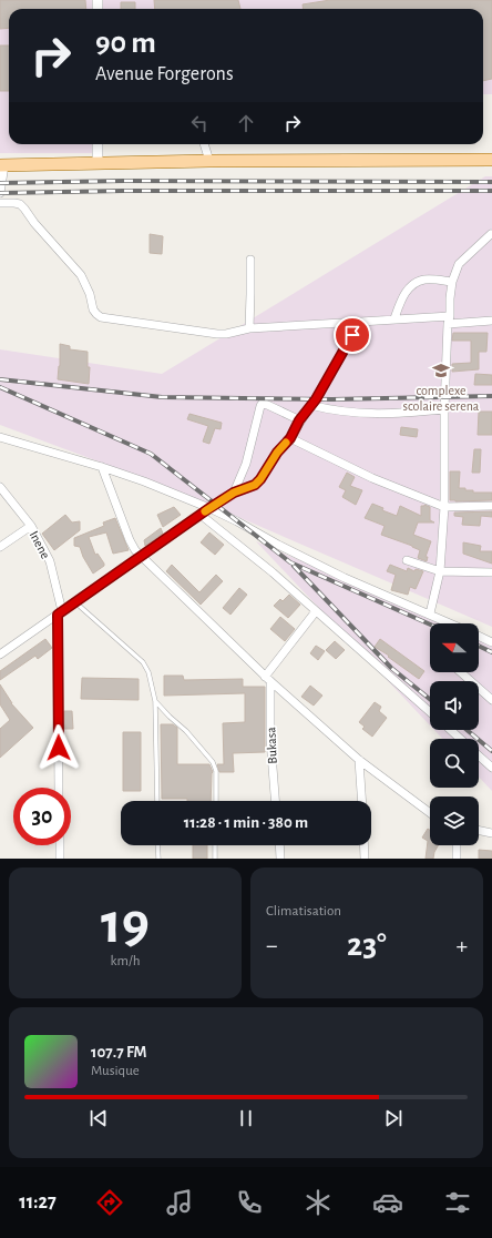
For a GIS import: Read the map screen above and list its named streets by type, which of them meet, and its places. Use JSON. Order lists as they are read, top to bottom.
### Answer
{
  "streets": {
    "street": ["Inene", "Bukasa"]
  },
  "places": {
    "school or university": ["complexe scolaire serena"]
  },
  "north": "left",
  "page": {
    "turn": ["90 m", "Avenue Forgerons"],
    "limit": "30",
    "trip": "11:28 · 1 min · 380 m",
    "tile": [
      ["19", "km/h"],
      "Climatisation"
    ],
    "heat": ["−", "23°", "+"],
    "song": ["107.7 FM", "Musique"],
    "tabs": "11:27"
  }
}
